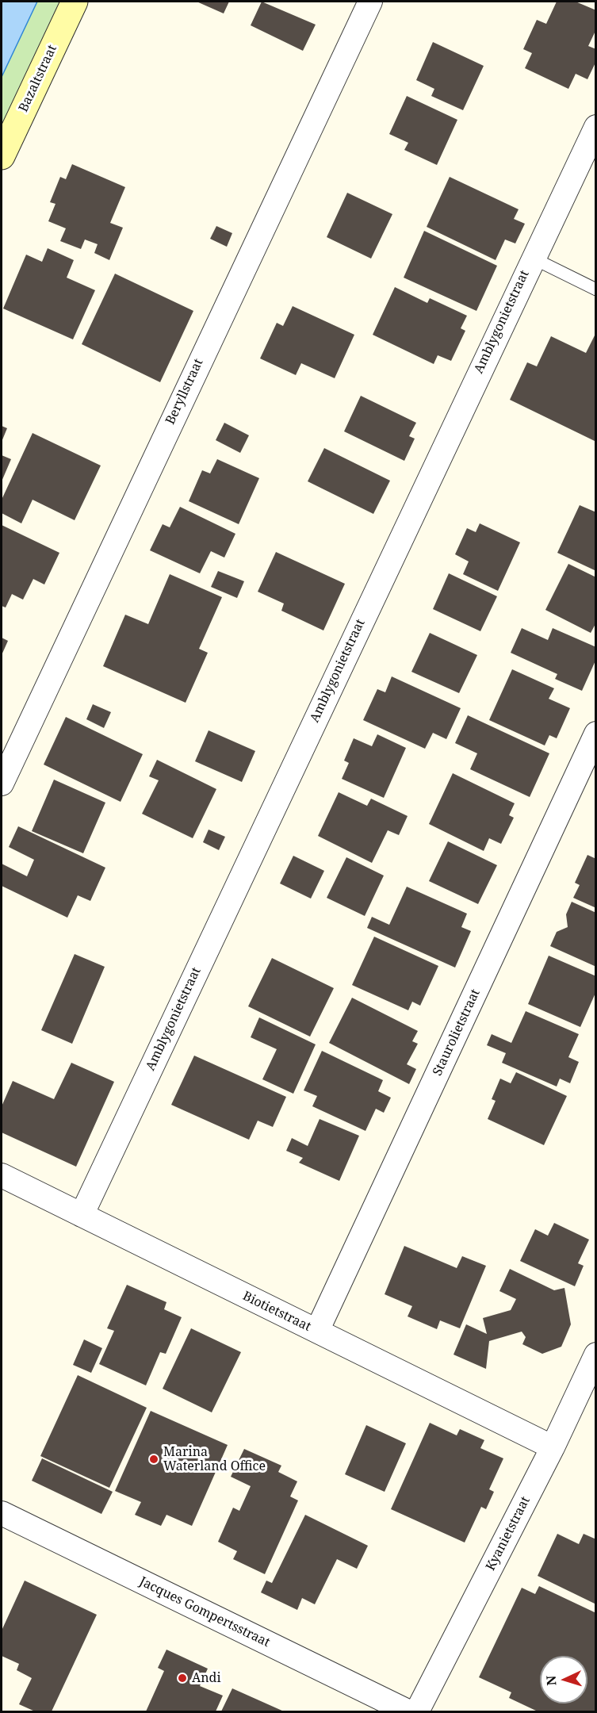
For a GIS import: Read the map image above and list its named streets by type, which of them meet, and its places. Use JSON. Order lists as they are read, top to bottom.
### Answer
{
  "streets": {
    "street": [
      "Bazaltstraat",
      "Amblygonietstraat",
      "Beryllstraat",
      "Staurolietstraat",
      "Biotietstraat",
      "Kyanietstraat",
      "Jacques Gompertsstraat"
    ]
  },
  "crossings": [
    ["Amblygonietstraat", "Biotietstraat"],
    ["Staurolietstraat", "Biotietstraat"],
    ["Biotietstraat", "Kyanietstraat"]
  ],
  "places": ["Marina Waterland Office", "Andi"],
  "north": "left"
}
